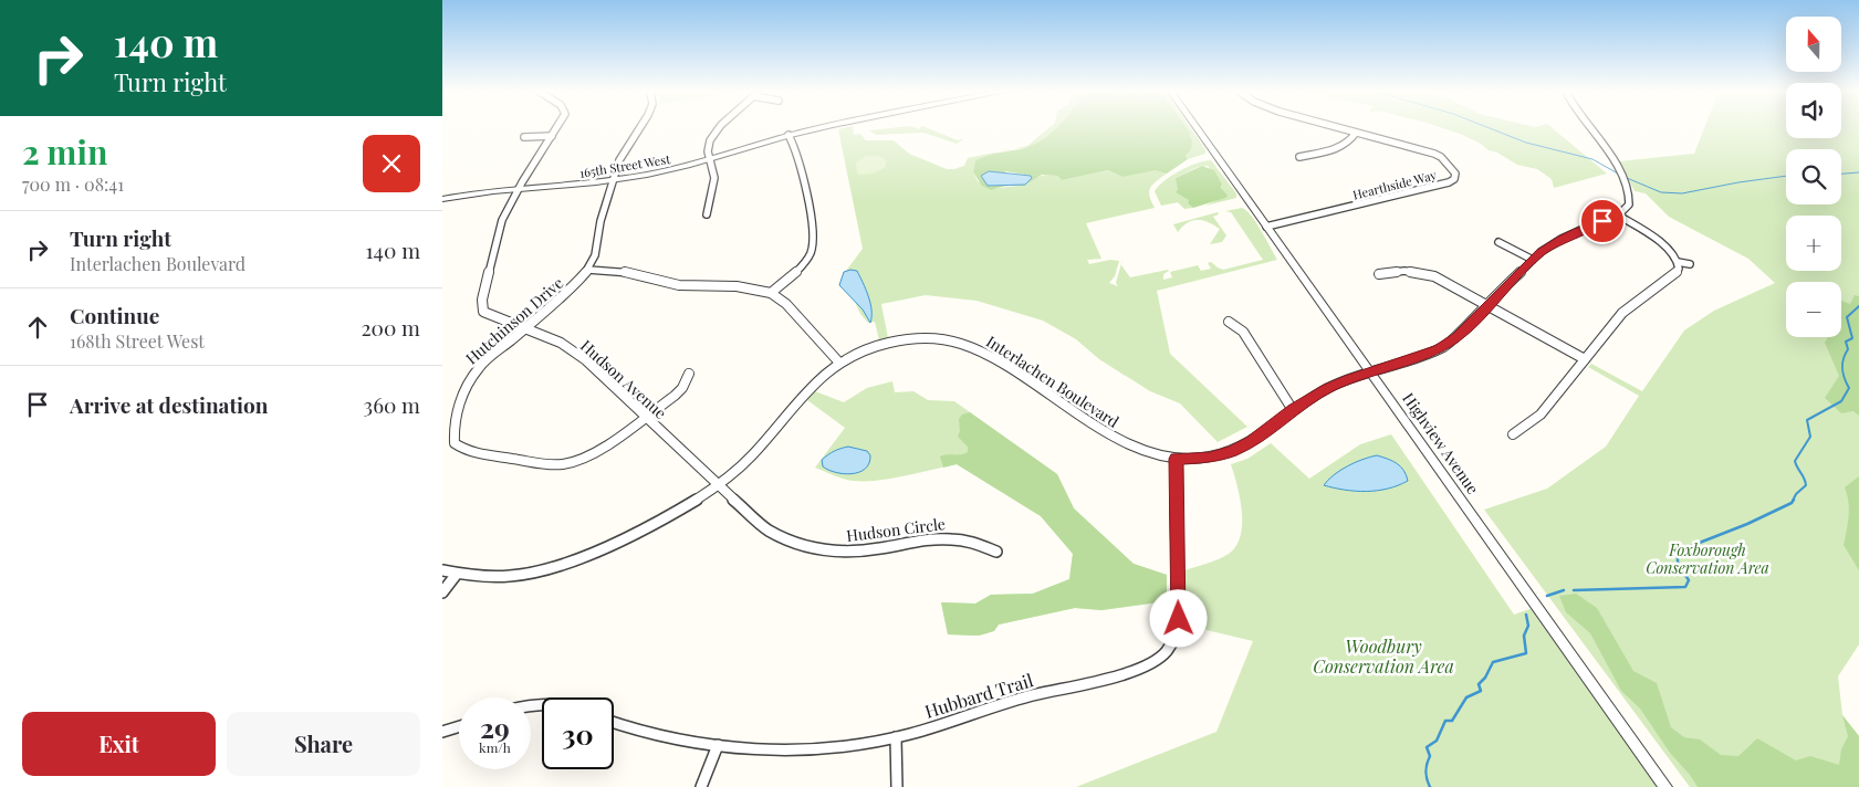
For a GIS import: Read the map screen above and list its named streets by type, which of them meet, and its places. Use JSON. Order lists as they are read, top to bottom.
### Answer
{
  "streets": {
    "street": [
      "165th Street West",
      "Hearthside Way",
      "Hutchinson Drive",
      "Hudson Avenue",
      "Interlachen Boulevard",
      "Highview Avenue",
      "Hudson Circle",
      "Hubbard Trail"
    ]
  },
  "crossings": [
    ["165th Street West", "Hutchinson Drive"],
    ["165th Street West", "Hudson Avenue"],
    ["Hearthside Way", "Highview Avenue"],
    ["Hutchinson Drive", "Hudson Avenue"],
    ["Hudson Avenue", "Interlachen Boulevard"],
    ["Hudson Avenue", "Hudson Circle"],
    ["Interlachen Boulevard", "Highview Avenue"],
    ["Interlachen Boulevard", "Hudson Circle"],
    ["Interlachen Boulevard", "Hubbard Trail"]
  ],
  "parks": ["Foxborough Conservation Area", "Woodbury Conservation Area"],
  "north": "top",
  "page": {
    "turn": ["140 m", "Turn right"],
    "map_buttons": ["+", "−"],
    "heading": ["2 min", "700 m · 08:41"],
    "list": [
      {
        "name": "Turn right",
        "note": "Interlachen Boulevard",
        "value": "140 m"
      },
      {
        "name": "Continue",
        "note": "168th Street West",
        "value": "200 m"
      },
      {
        "name": "Arrive at destination",
        "value": "360 m"
      }
    ],
    "speed": "29 km/h",
    "limit": "30",
    "buttons": ["Exit", "Share"]
  }
}
